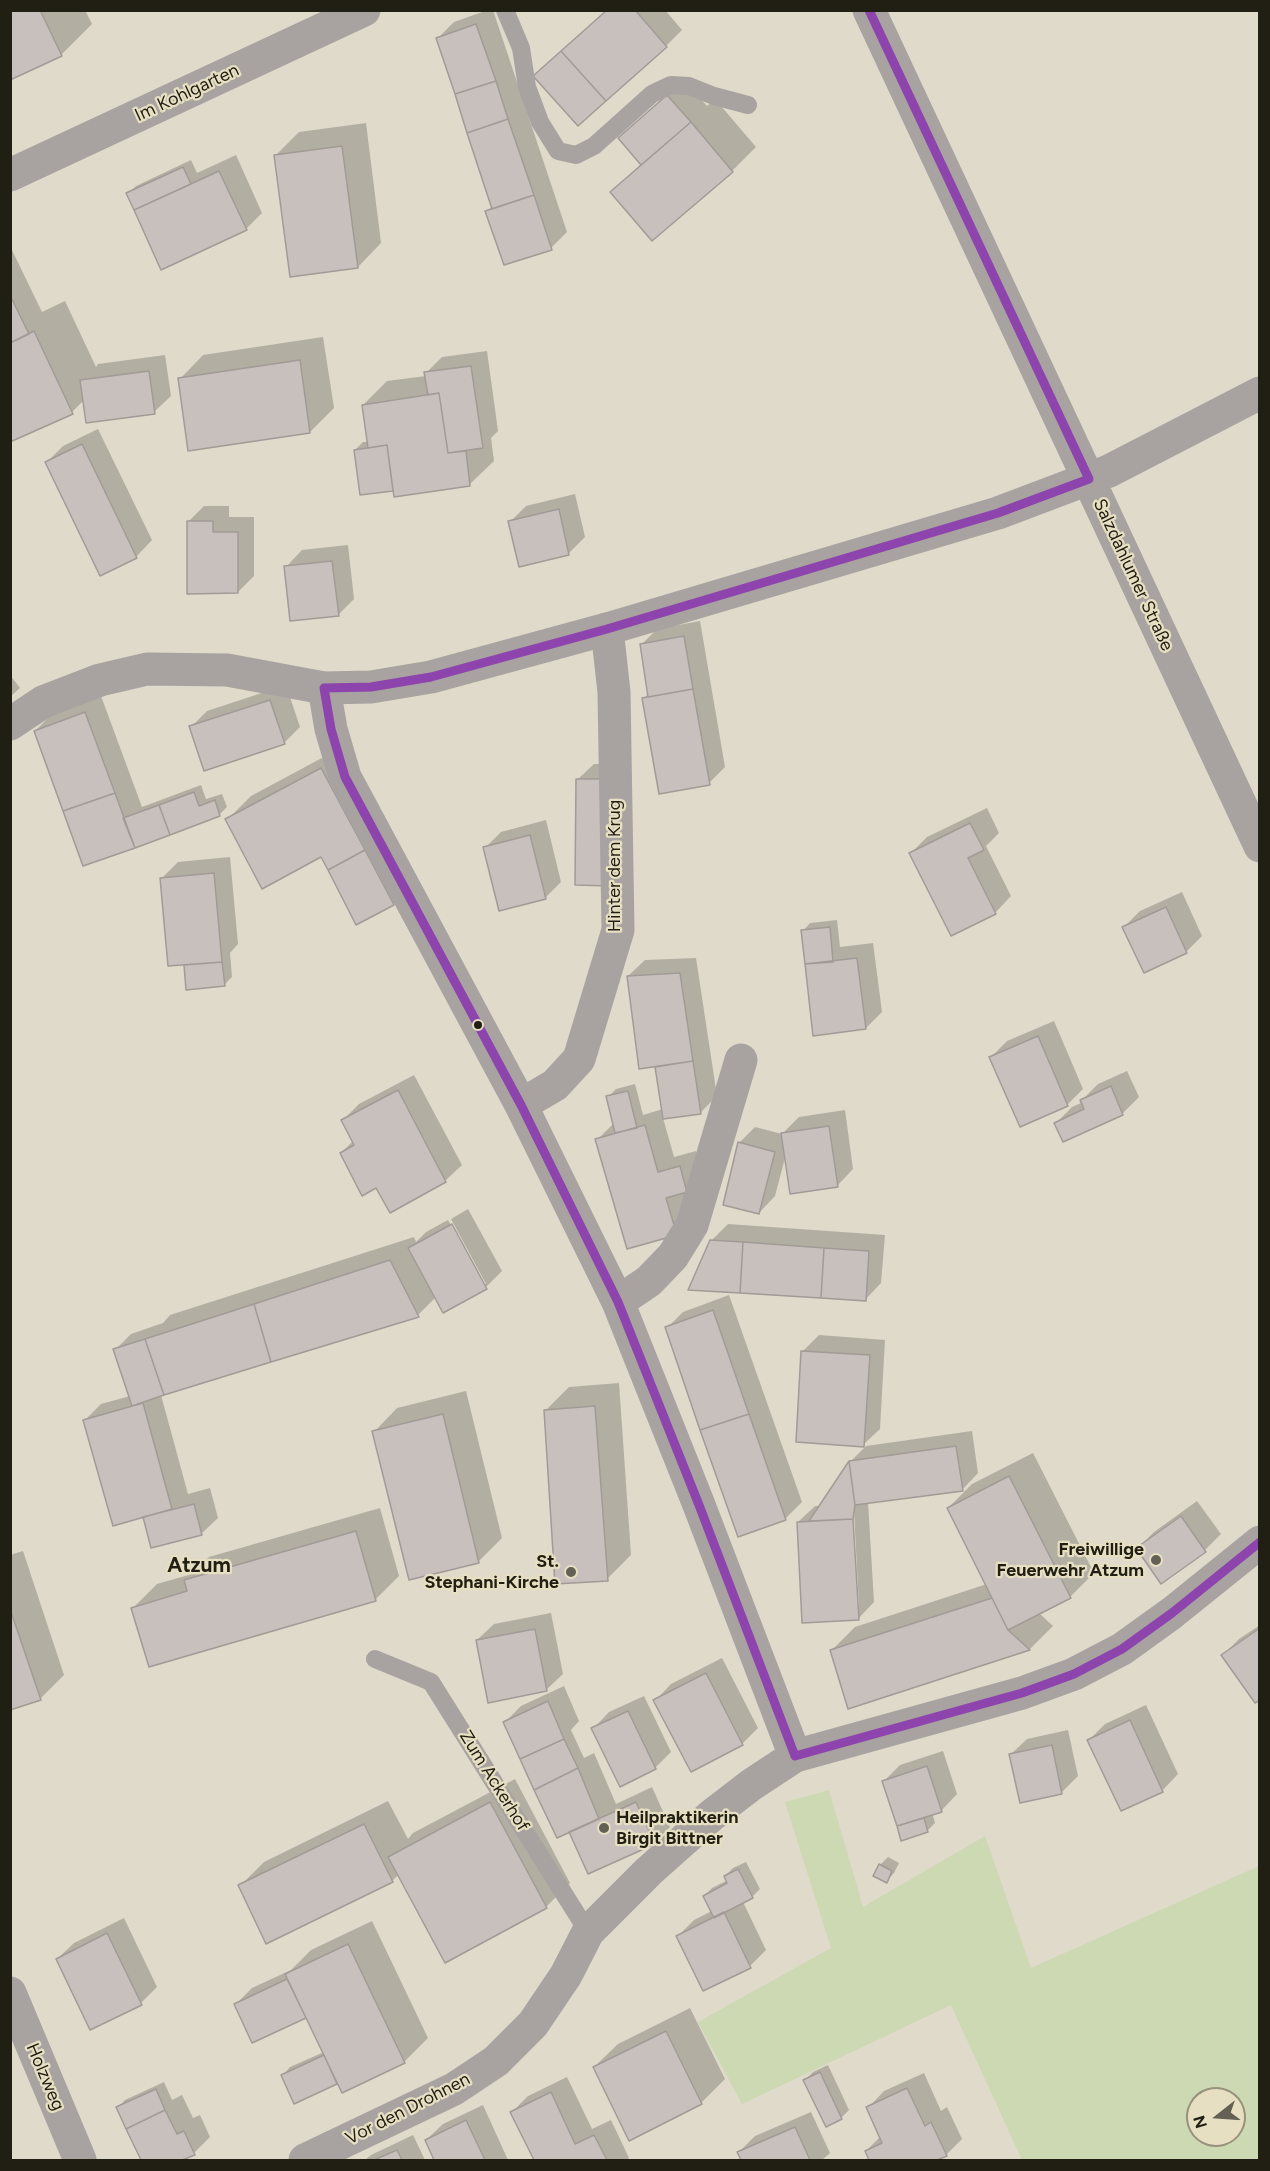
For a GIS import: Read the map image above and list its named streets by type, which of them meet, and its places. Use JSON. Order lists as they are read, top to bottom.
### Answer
{
  "streets": {
    "street": [
      "Im Kohlgarten",
      "Salzdahlumer Straße",
      "Hinter dem Krug",
      "Holzweg",
      "Vor den Drohnen"
    ],
    "lane": ["Zum Ackerhof"]
  },
  "crossings": [
    ["Zum Ackerhof", "Vor den Drohnen"]
  ],
  "districts": ["Atzum"],
  "places": ["Freiwillige Feuerwehr Atzum", "St. Stephani-Kirche", "Heilpraktikerin Birgit Bittner"],
  "north": "left"
}
